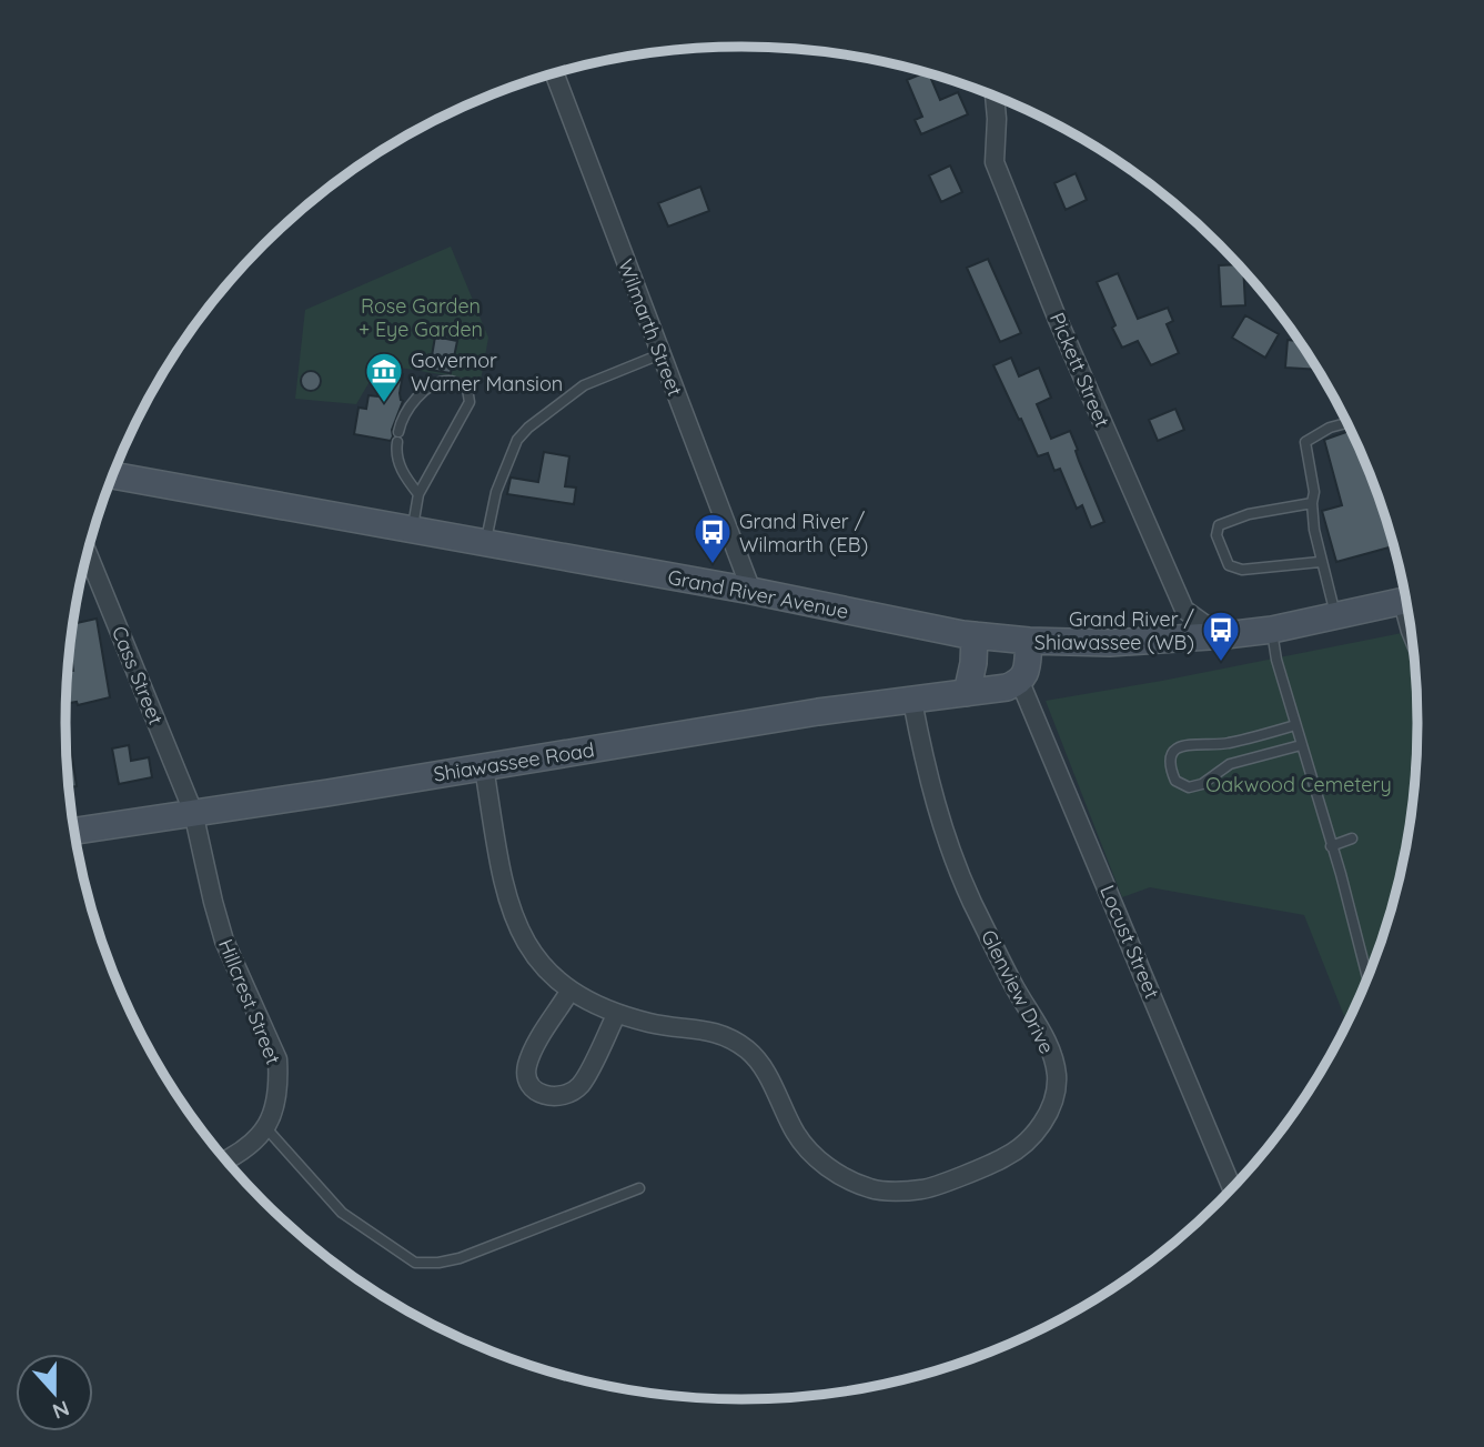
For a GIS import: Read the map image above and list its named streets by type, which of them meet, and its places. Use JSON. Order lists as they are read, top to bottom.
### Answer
{
  "streets": {
    "main road": ["Grand River Avenue", "Shiawassee Road"],
    "street": [
      "Wilmarth Street",
      "Pickett Street",
      "Cass Street",
      "Locust Street",
      "Glenview Drive",
      "Hillcrest Street"
    ]
  },
  "crossings": [
    ["Wilmarth Street", "Grand River Avenue"],
    ["Pickett Street", "Grand River Avenue"],
    ["Cass Street", "Shiawassee Road"],
    ["Cass Street", "Hillcrest Street"],
    ["Shiawassee Road", "Locust Street"],
    ["Shiawassee Road", "Glenview Drive"],
    ["Shiawassee Road", "Hillcrest Street"]
  ],
  "parks": ["Rose Garden + Eye Garden", "Oakwood Cemetery"],
  "places": {
    "museum": ["Governor Warner Mansion"],
    "bus stop": ["Grand River / Wilmarth (EB)", "Grand River / Shiawassee (WB)"]
  },
  "north": "bottom"
}
